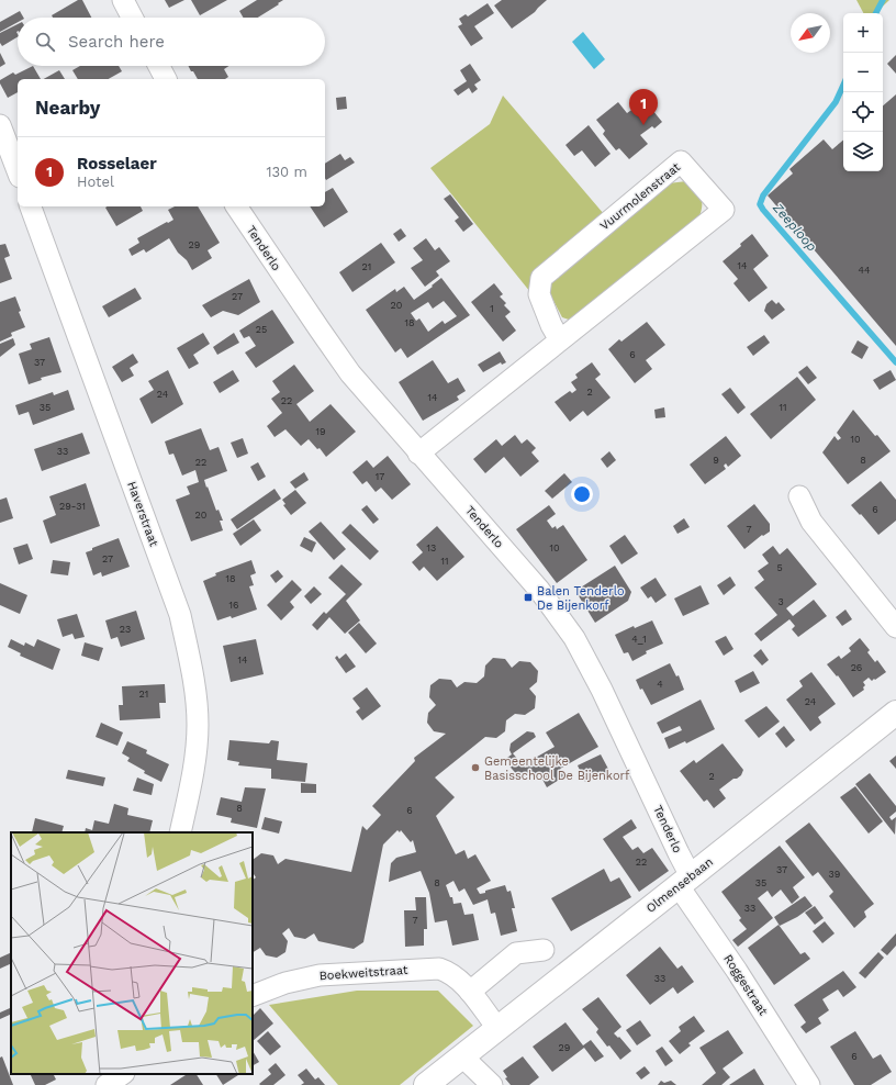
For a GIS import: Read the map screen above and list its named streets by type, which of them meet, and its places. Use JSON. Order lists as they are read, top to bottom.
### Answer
{
  "streets": {
    "street": [
      "Vuurmolenstraat",
      "Tenderlo",
      "Haverstraat",
      "Olmensebaan",
      "Boekweitstraat",
      "Roggestraat"
    ]
  },
  "crossings": [
    ["Vuurmolenstraat", "Tenderlo"],
    ["Tenderlo", "Olmensebaan"],
    ["Tenderlo", "Roggestraat"],
    ["Olmensebaan", "Boekweitstraat"],
    ["Olmensebaan", "Roggestraat"]
  ],
  "water": ["Zeeploop"],
  "places": {
    "transit": ["Balen Tenderlo De Bijenkorf"],
    "other": ["Gemeentelijke Basisschool De Bijenkorf"]
  },
  "house_numbers": [
    "29",
    "14",
    "21",
    "44",
    "27",
    "20",
    "1",
    "18",
    "25",
    "6",
    "37",
    "2",
    "24",
    "14",
    "22",
    "35",
    "11",
    "19",
    "10",
    "33",
    "9",
    "8",
    "22",
    "17",
    "29-31",
    "6",
    "20",
    "7",
    "13",
    "10",
    "27",
    "11",
    "5",
    "18",
    "3",
    "16",
    "23",
    "4_1",
    "14",
    "26",
    "4",
    "21",
    "24",
    "2",
    "8",
    "6",
    "22",
    "37",
    "39",
    "8",
    "35",
    "33",
    "7",
    "33",
    "29",
    "6"
  ],
  "north": "bottom left",
  "page": {
    "map_buttons": ["+", "−"],
    "search": "Search here",
    "heading": "Nearby",
    "pins": "1",
    "list": [
      {
        "mark": "1",
        "name": "Rosselaer",
        "note": "Hotel",
        "value": "130 m"
      }
    ]
  }
}
